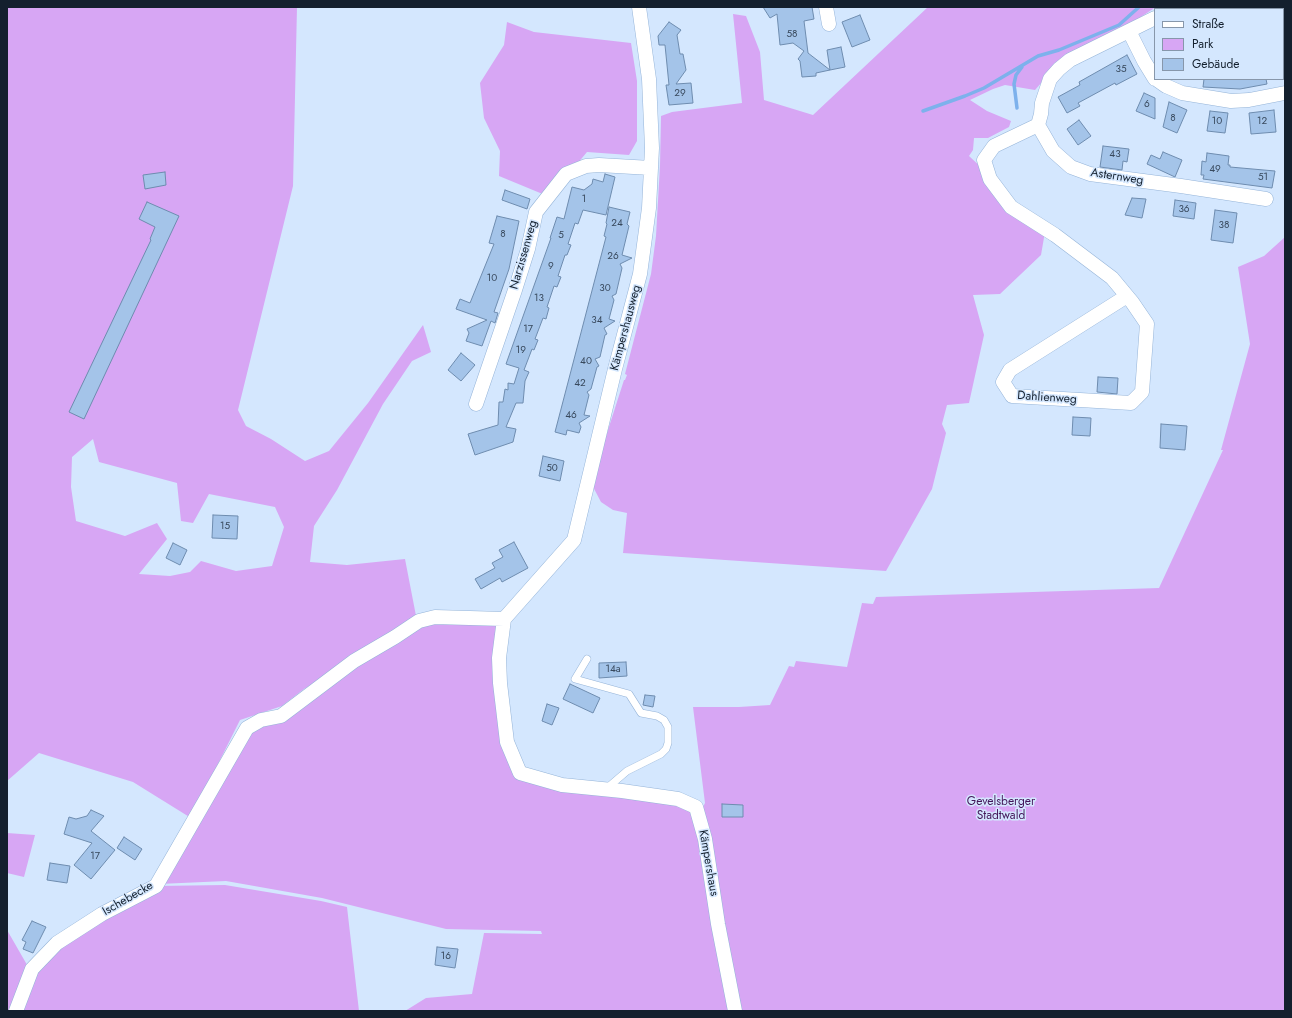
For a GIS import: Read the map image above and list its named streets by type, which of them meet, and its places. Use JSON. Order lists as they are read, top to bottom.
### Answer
{
  "streets": {
    "street": [
      "Asternweg",
      "Narzissenweg",
      "Kämpershausweg",
      "Dahlienweg",
      "Kämpershaus",
      "Ischebecke"
    ]
  },
  "crossings": [
    ["Asternweg", "Dahlienweg"],
    ["Narzissenweg", "Kämpershausweg"],
    ["Kämpershausweg", "Kämpershaus"],
    ["Kämpershausweg", "Ischebecke"],
    ["Kämpershaus", "Ischebecke"]
  ],
  "parks": ["Gevelsberger Stadtwald"],
  "house_numbers": [
    "58",
    "35",
    "29",
    "6",
    "8",
    "10",
    "12",
    "43",
    "49",
    "51",
    "1",
    "36",
    "24",
    "38",
    "8",
    "5",
    "26",
    "9",
    "10",
    "30",
    "13",
    "34",
    "17",
    "19",
    "40",
    "42",
    "46",
    "50",
    "15",
    "14a",
    "17",
    "16"
  ],
  "legend": ["Straße", "Park", "Gebäude"]
}
